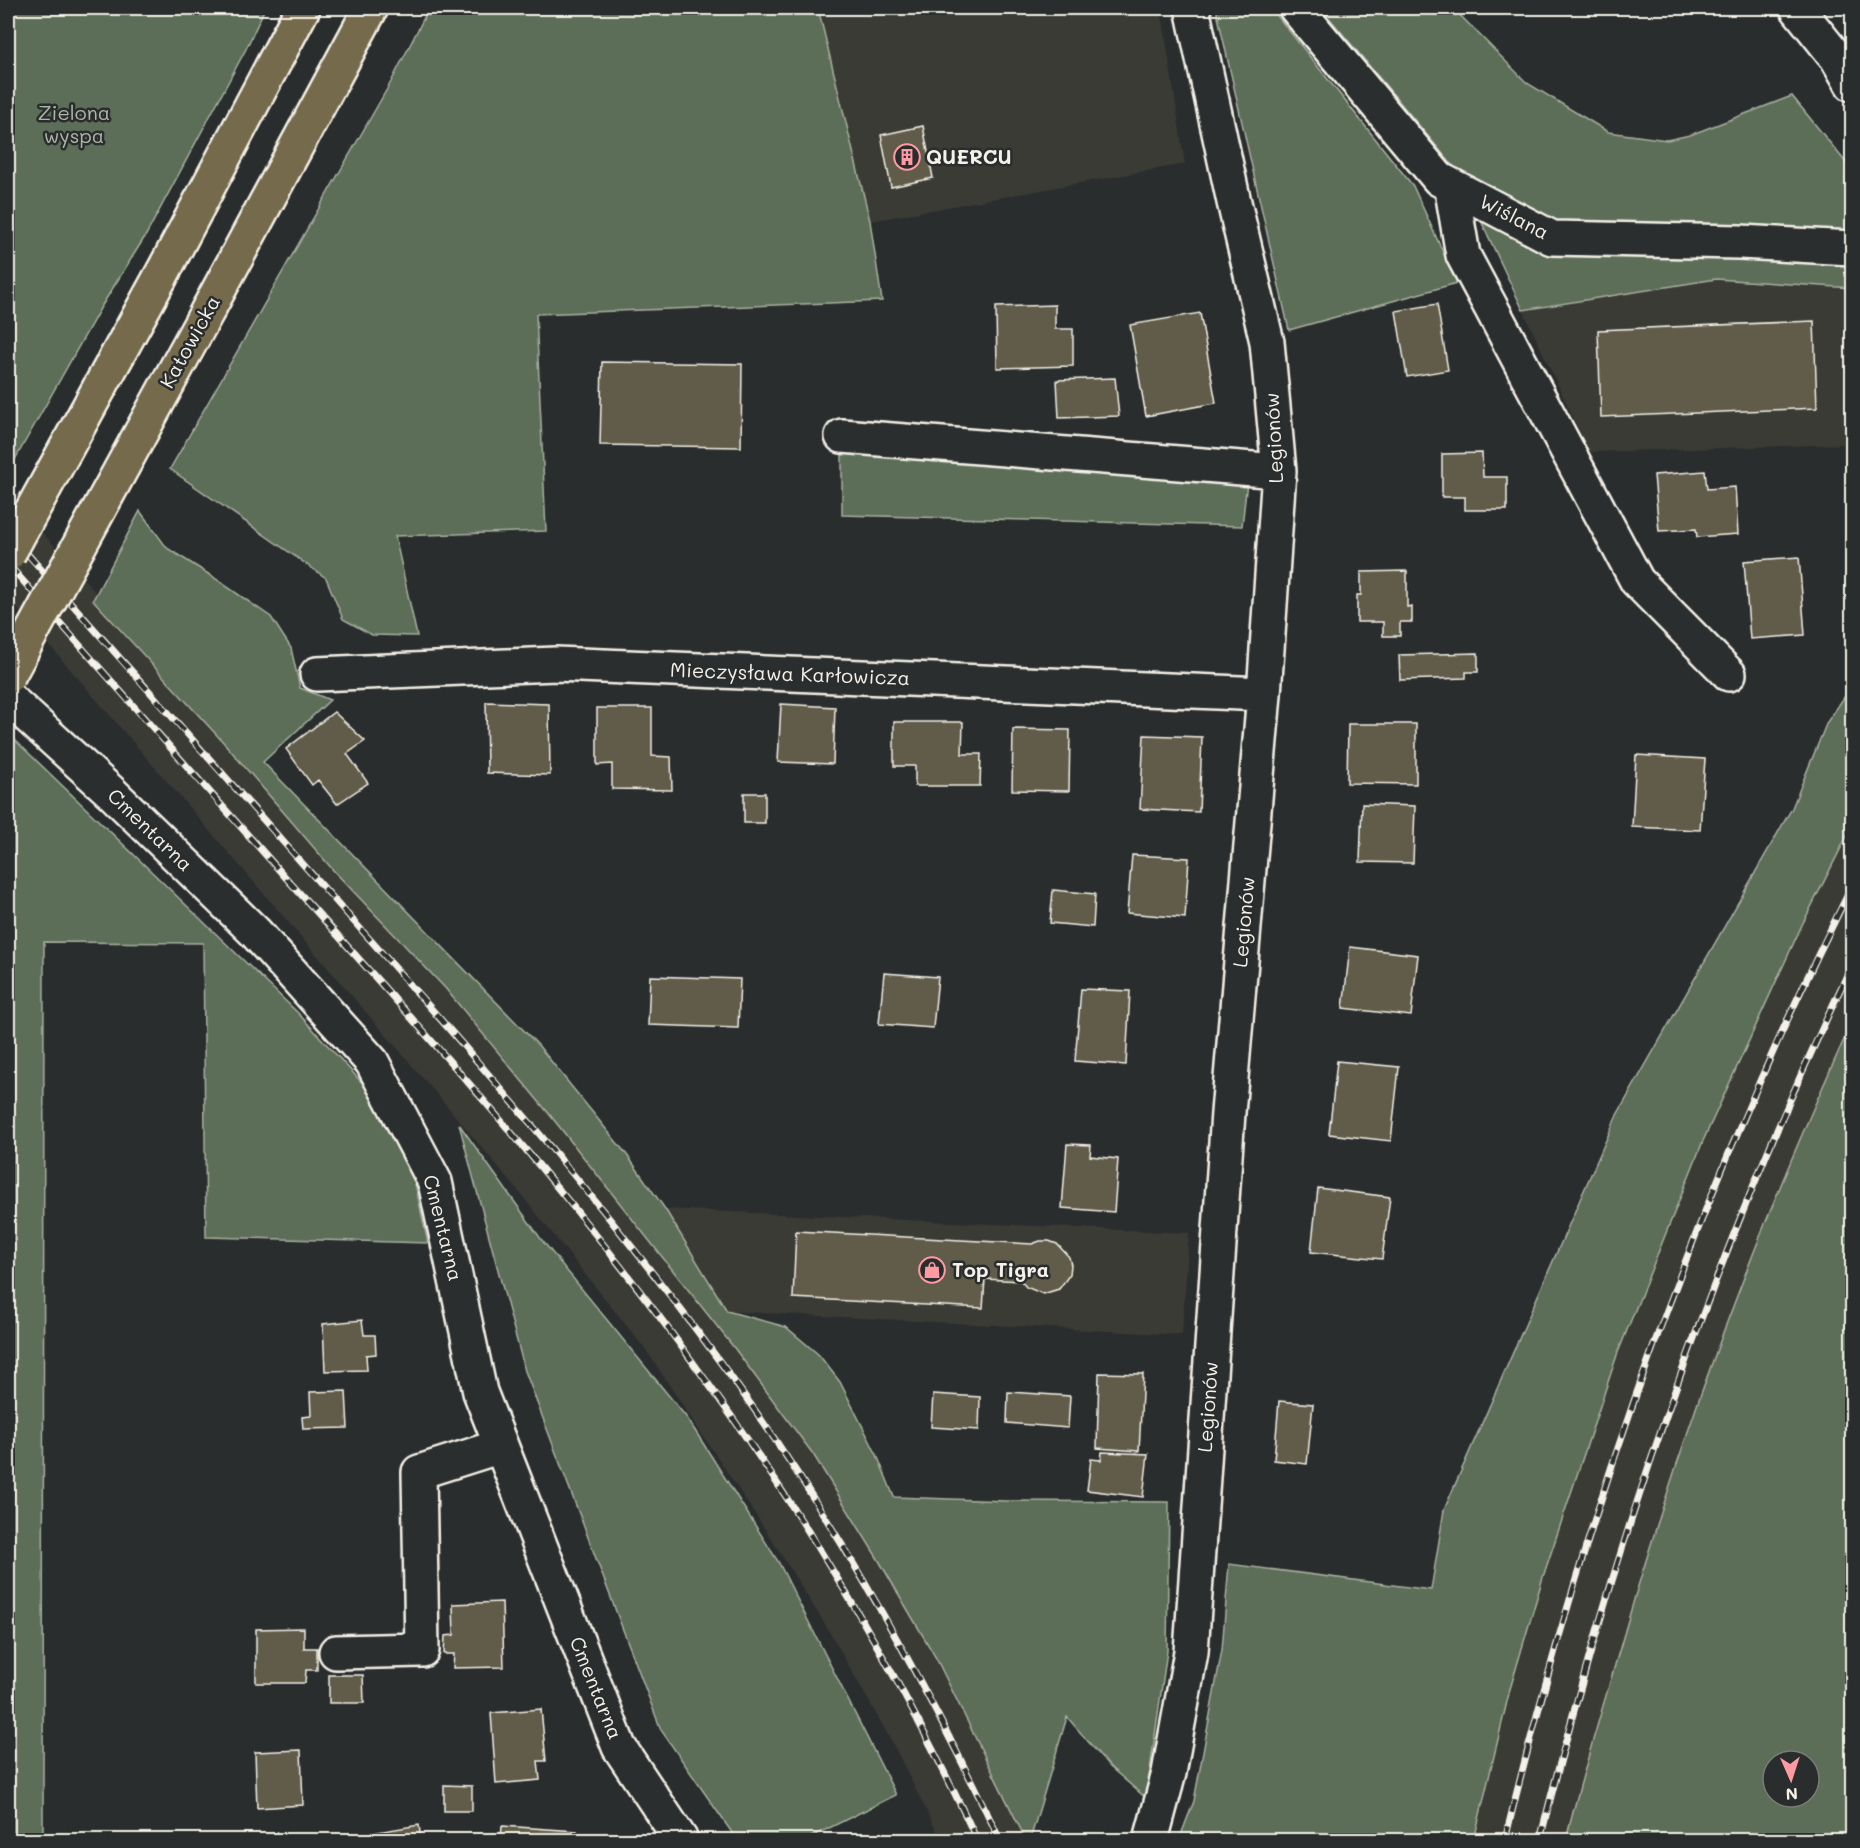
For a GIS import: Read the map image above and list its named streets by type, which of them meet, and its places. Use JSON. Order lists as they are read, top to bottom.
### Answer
{
  "streets": {
    "main road": ["Katowicka"],
    "street": [
      "Wiślana",
      "Legionów",
      "Mieczysława Karłowicza",
      "Cmentarna"
    ]
  },
  "crossings": [
    ["Legionów", "Mieczysława Karłowicza"]
  ],
  "parks": ["Zielona wyspa"],
  "places": {
    "building": ["QUERCU"],
    "shop": ["Top Tigra"]
  },
  "north": "bottom"
}
